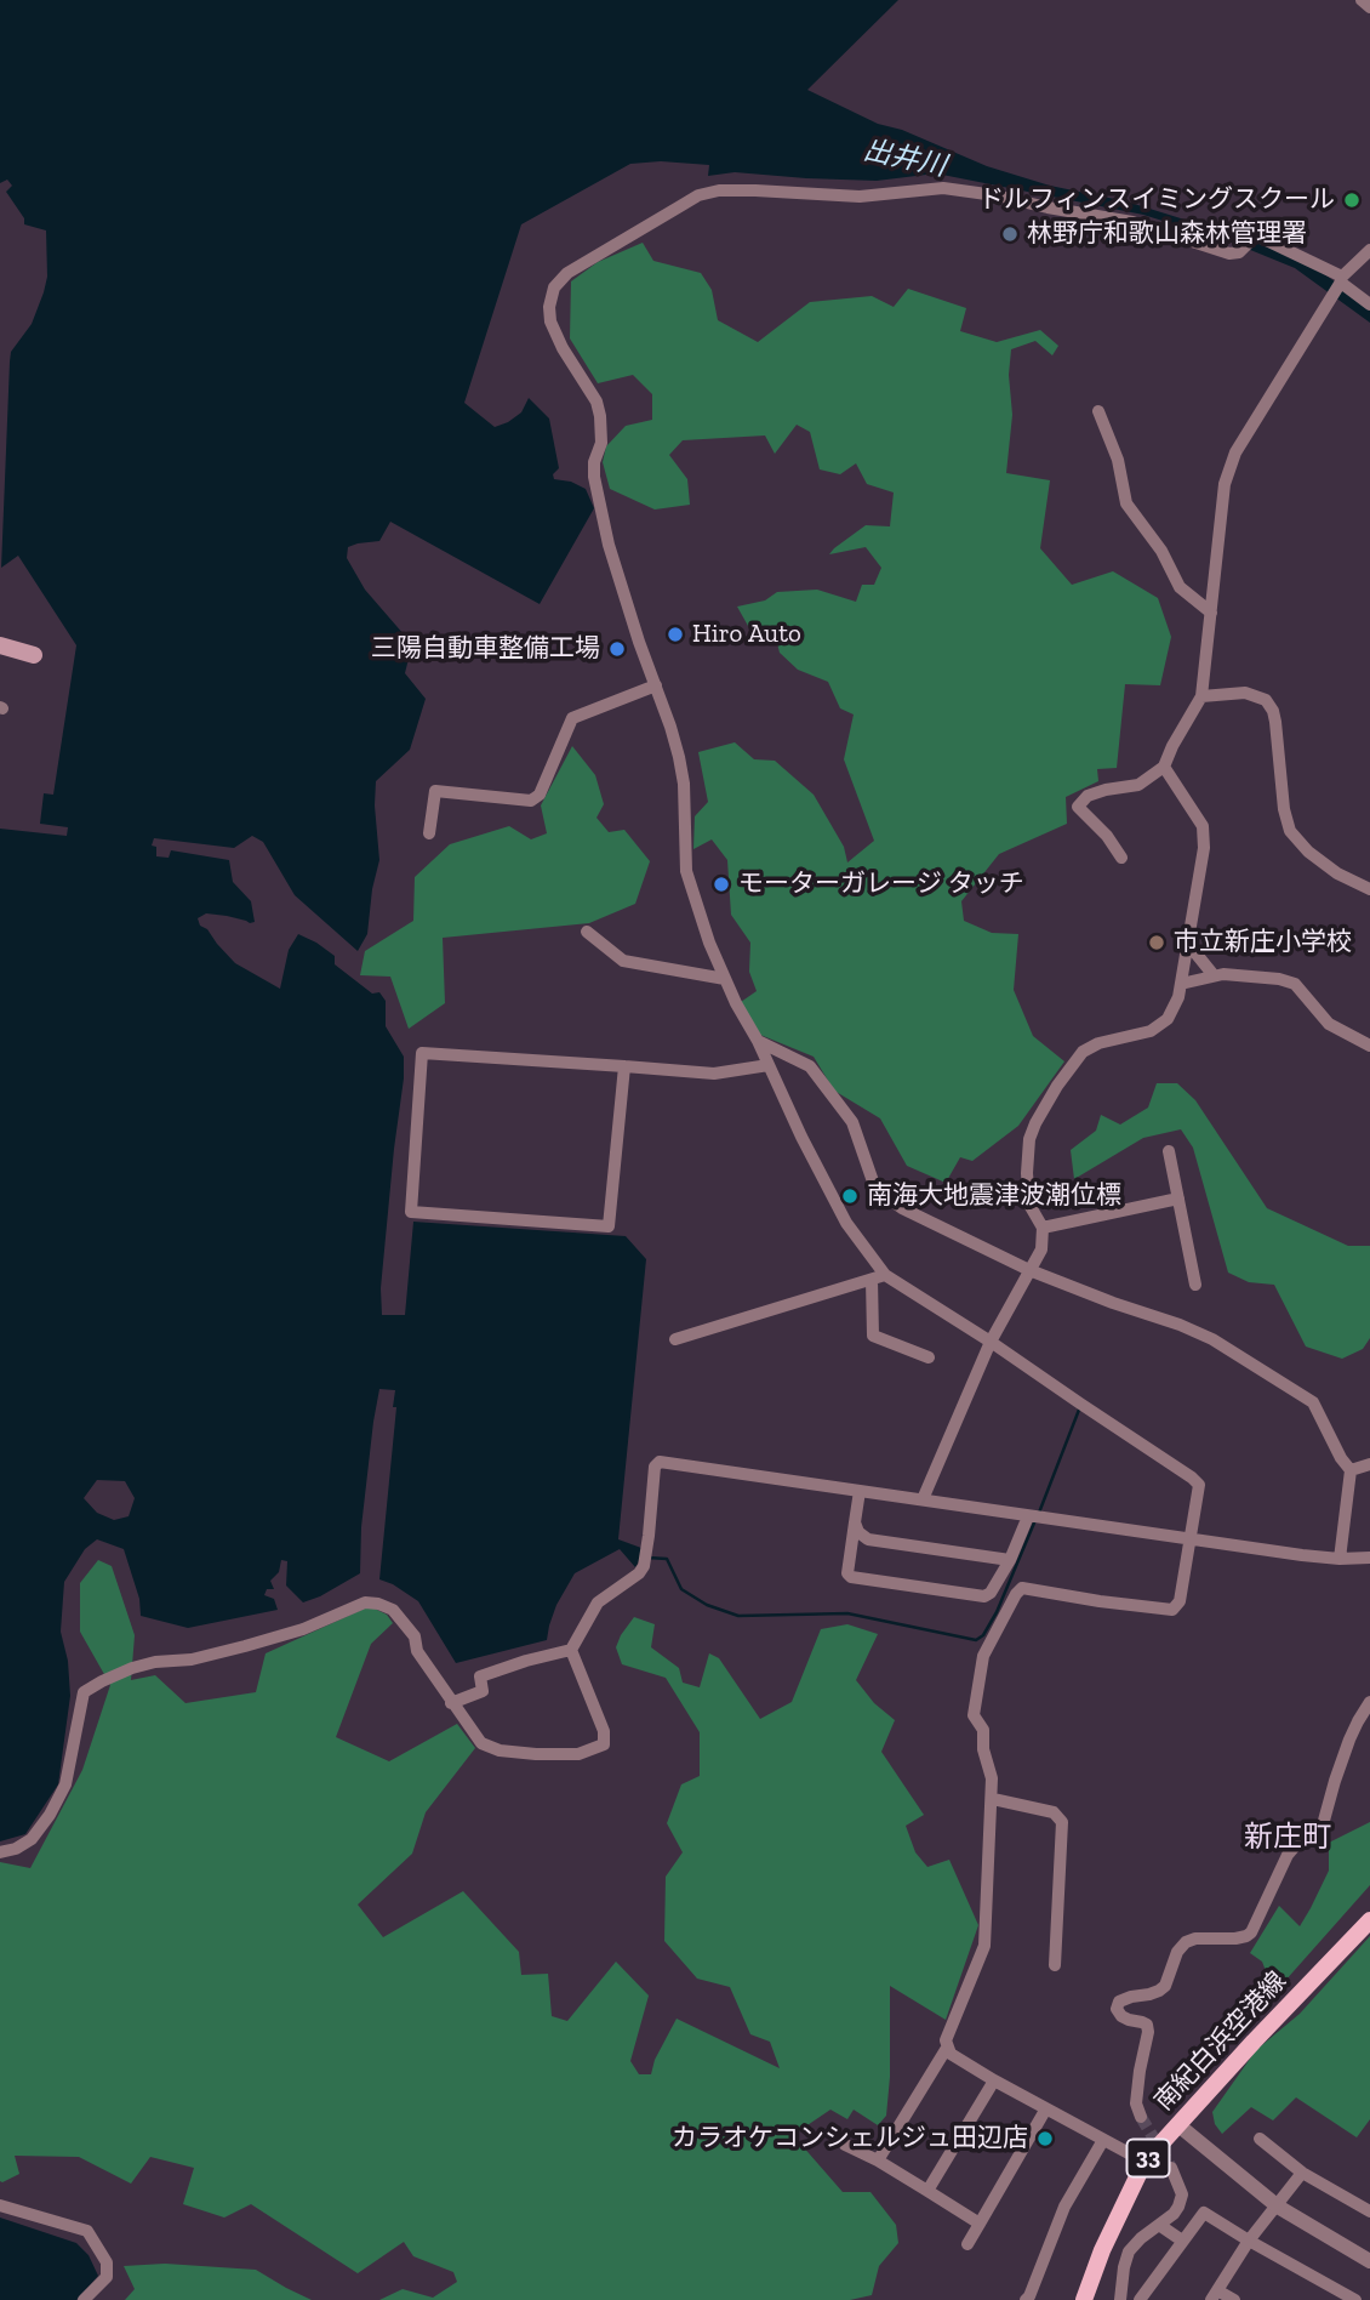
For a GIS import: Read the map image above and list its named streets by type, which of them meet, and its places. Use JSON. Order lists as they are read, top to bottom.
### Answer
{
  "streets": {
    "main road": ["南紀白浜空港線", "33"]
  },
  "districts": ["新庄町"],
  "water": ["出井川"],
  "places": [
    "ドルフィンスイミングスクール",
    "林野庁和歌山森林管理署",
    "Hiro Auto",
    "三陽自動車整備工場",
    "モーターガレージ タッチ",
    "市立新庄小学校",
    "南海大地震津波潮位標",
    "カラオケコンシェルジュ田辺店"
  ]
}
